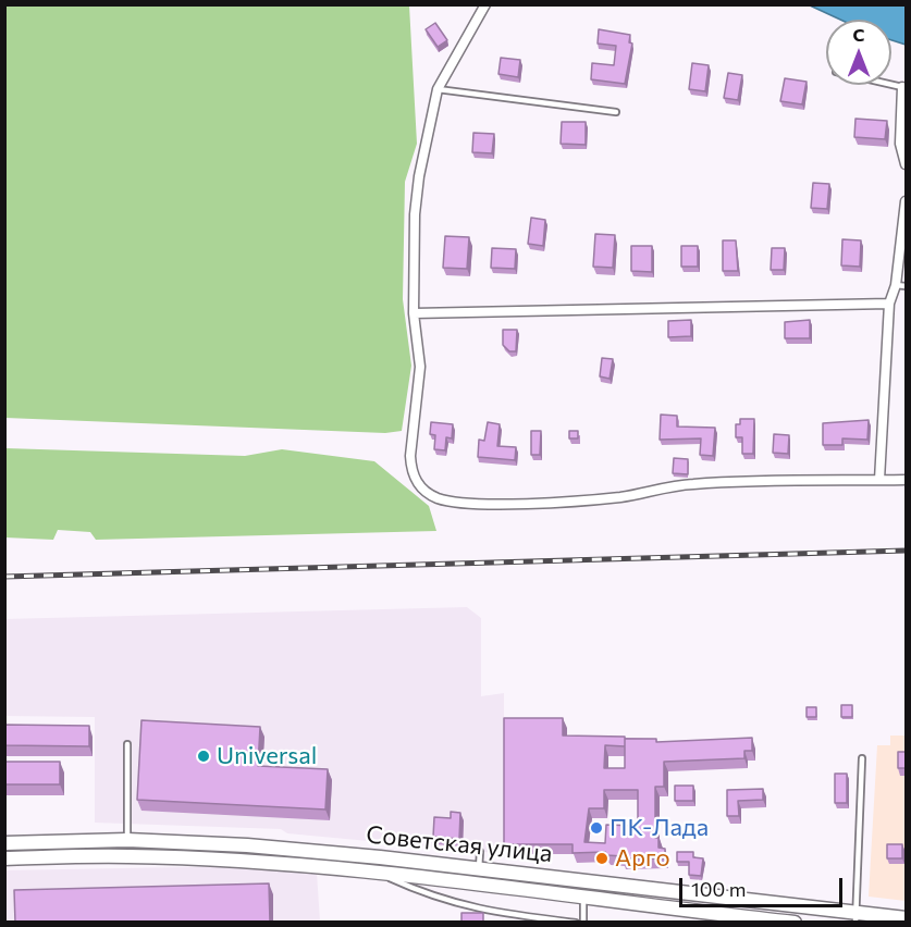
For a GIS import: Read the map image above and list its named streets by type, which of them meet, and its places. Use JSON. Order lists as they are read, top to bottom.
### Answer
{
  "streets": {
    "main road": ["Советская улица"]
  },
  "places": ["Universal", "ПК-Лада", "Арго"],
  "scale_bar": "100 m",
  "north": "top"
}
